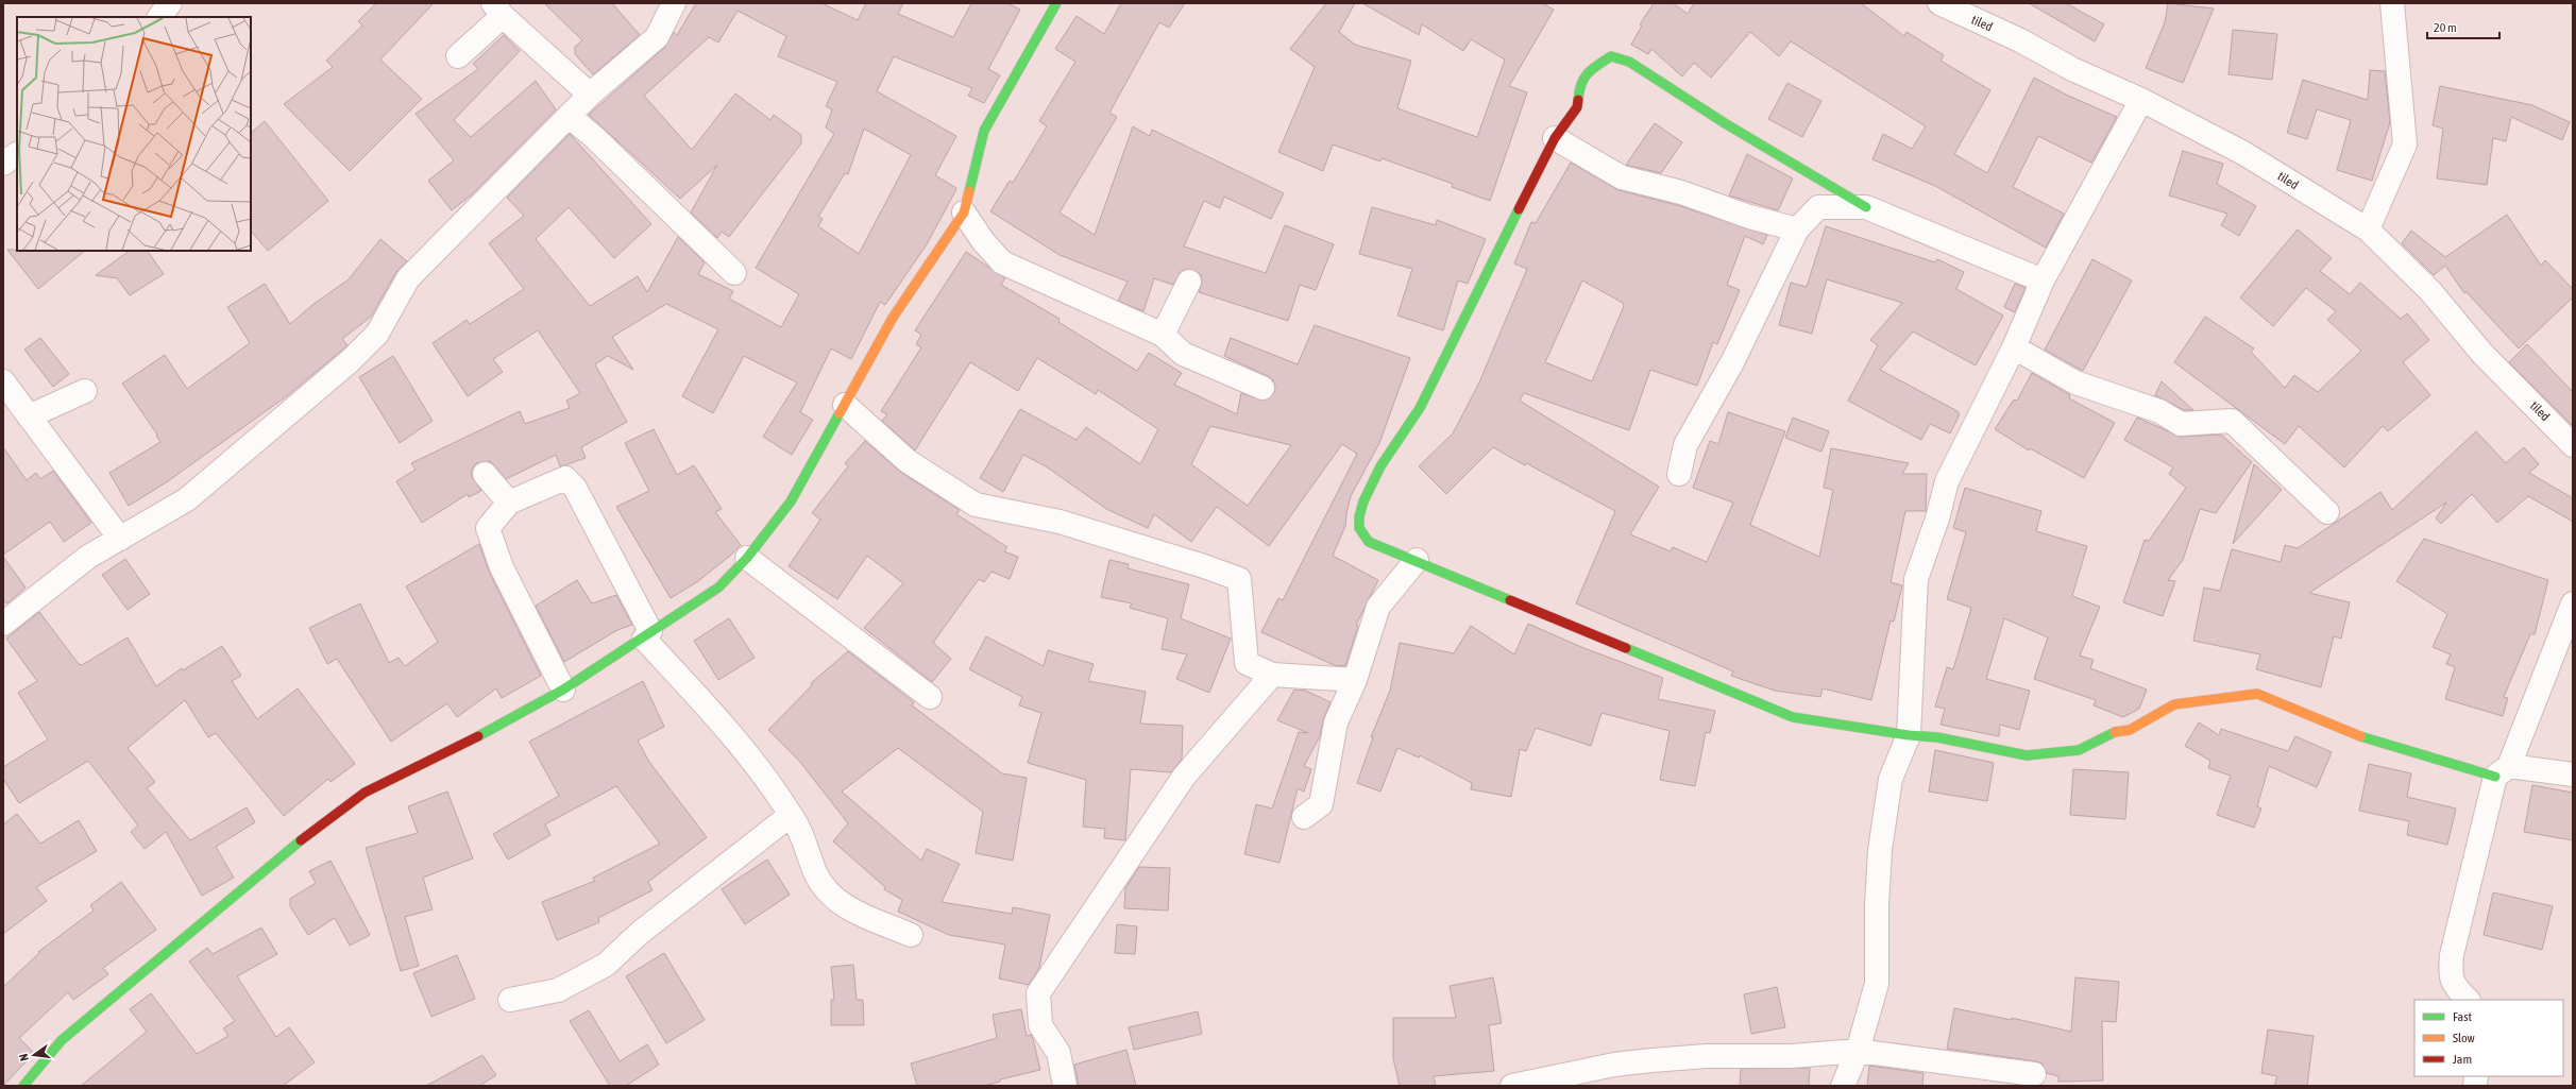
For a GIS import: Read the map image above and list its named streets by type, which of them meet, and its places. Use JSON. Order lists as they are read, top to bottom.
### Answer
{
  "streets": {
    "street": ["tiled"]
  },
  "legend": ["Fast", "Slow", "Jam"],
  "scale_bar": "20 m",
  "north": "left"
}
